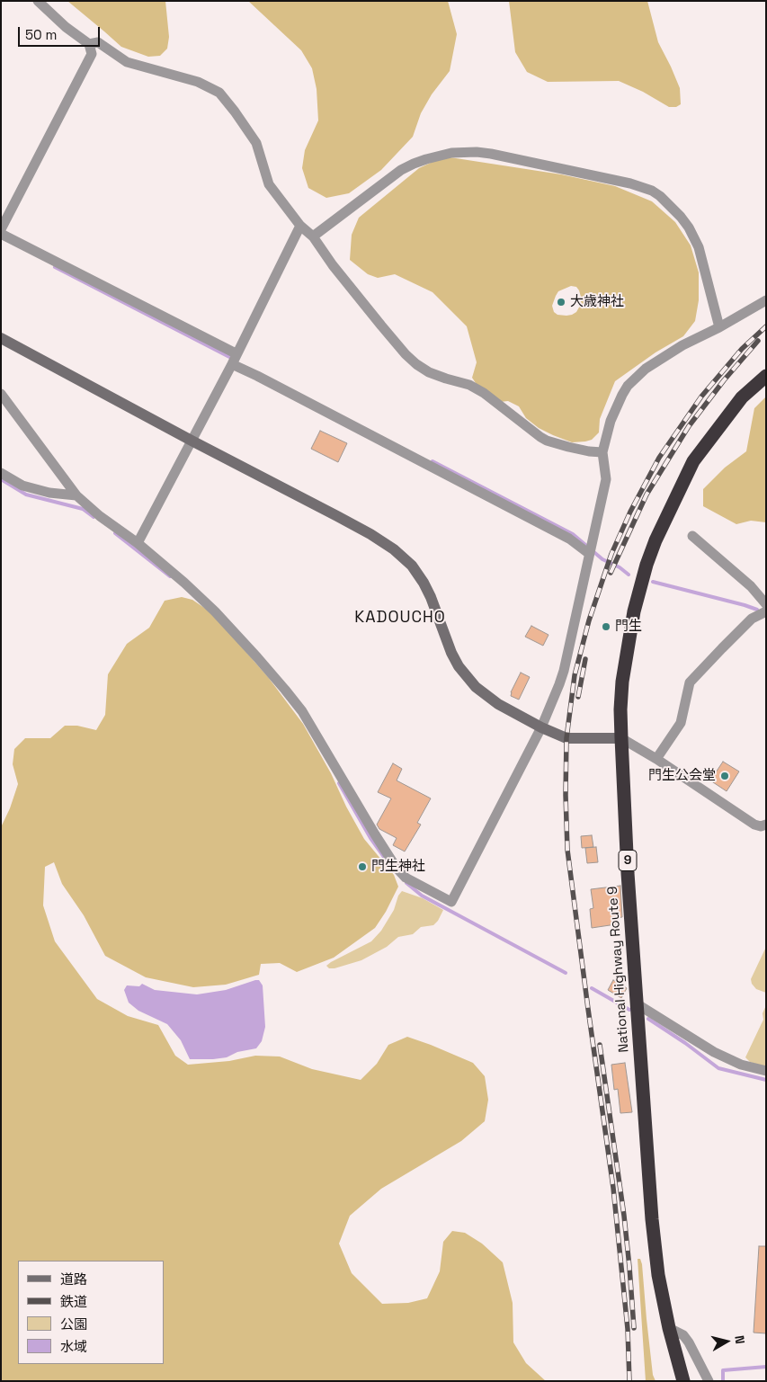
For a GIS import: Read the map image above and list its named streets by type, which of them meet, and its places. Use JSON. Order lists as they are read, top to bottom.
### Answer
{
  "streets": {
    "highway": ["9", "National Highway Route 9"]
  },
  "districts": ["KADOUCHO"],
  "places": [
    "大歳神社",
    "門生",
    "門生公会堂",
    "門生神社"
  ],
  "legend": [
    "道路",
    "鉄道",
    "公園",
    "水域"
  ],
  "scale_bar": "50 m",
  "north": "right"
}
